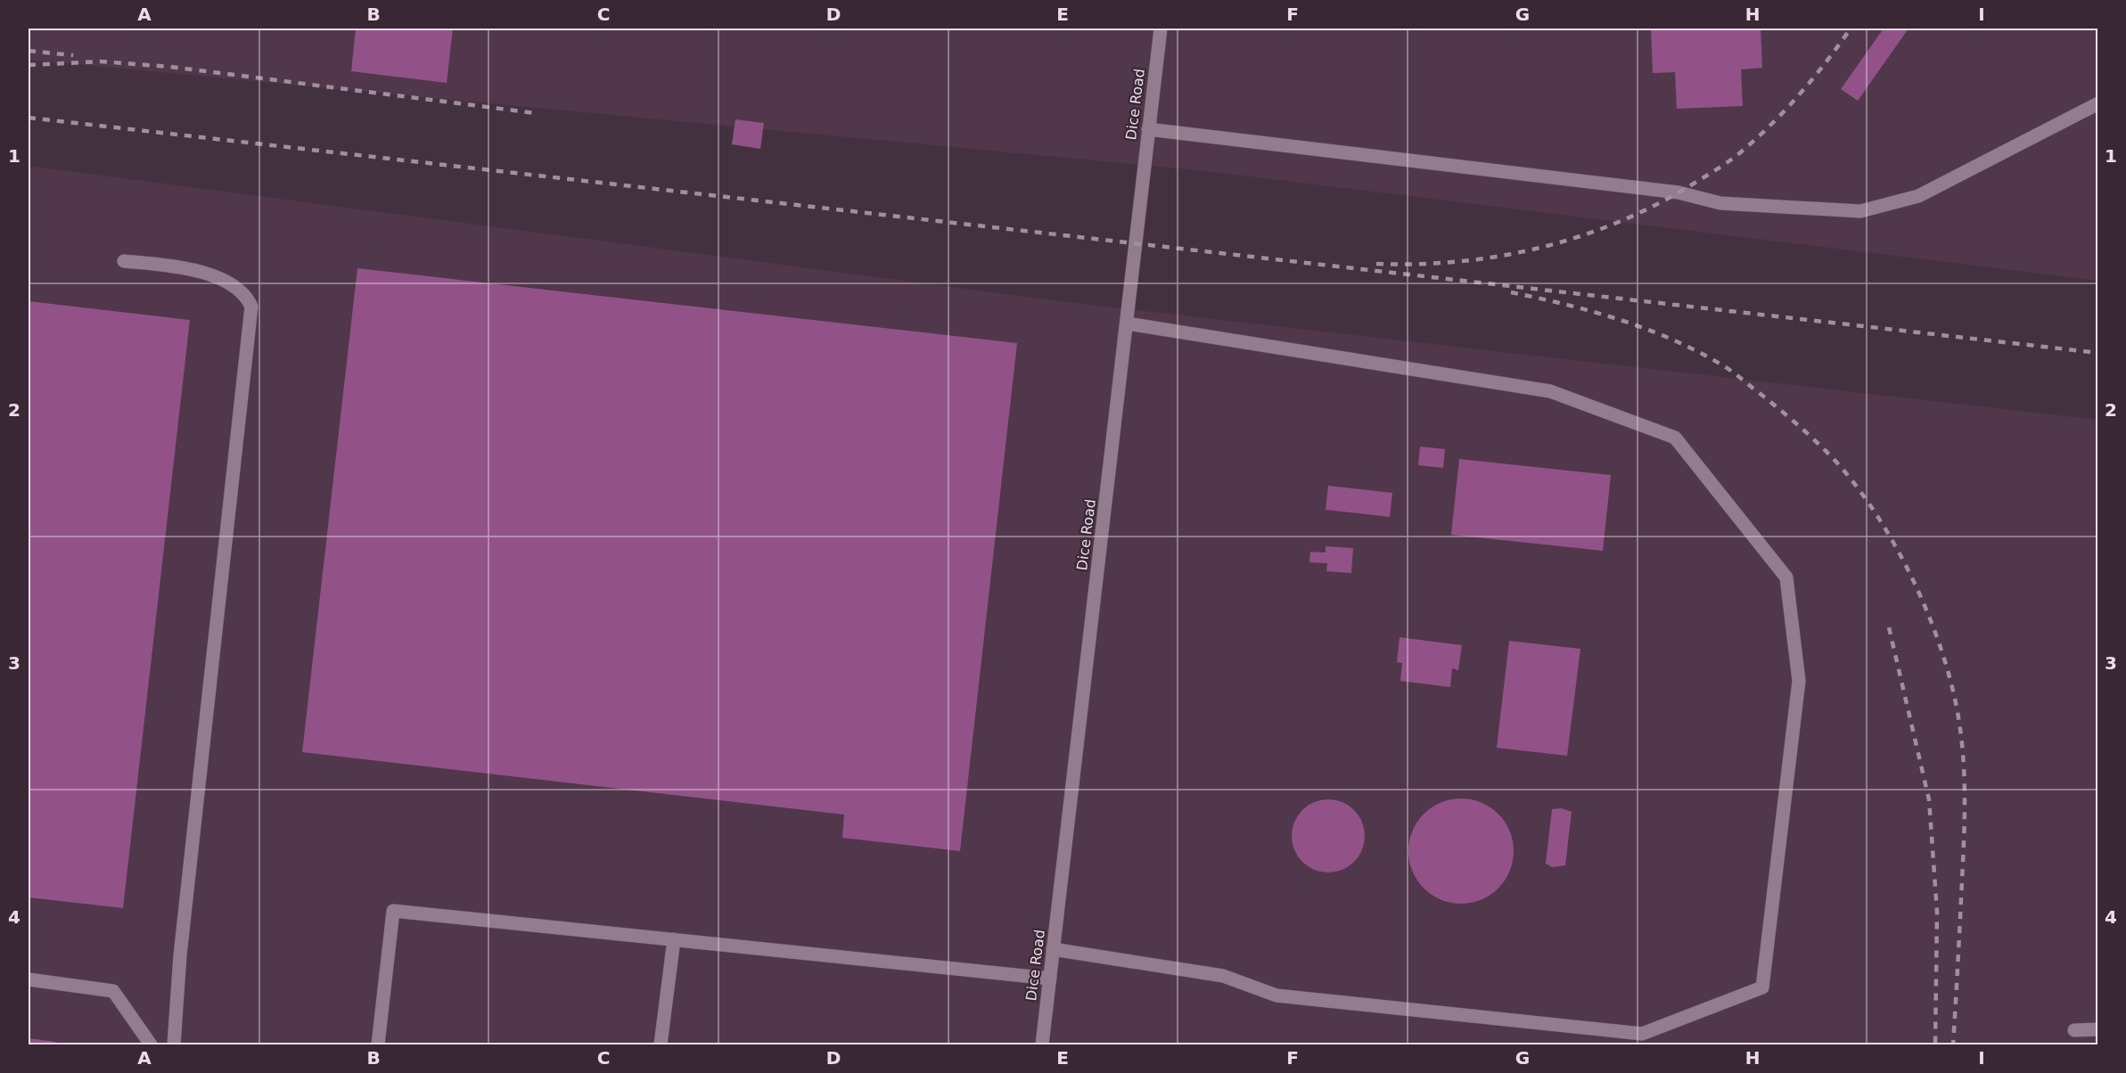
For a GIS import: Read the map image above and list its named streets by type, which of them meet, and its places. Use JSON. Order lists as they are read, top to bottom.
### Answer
{
  "streets": {
    "street": ["Dice Road"]
  },
  "grid": {
    "columns": [
      "A",
      "B",
      "C",
      "D",
      "E",
      "F",
      "G",
      "H",
      "I"
    ],
    "rows": [
      "1",
      "2",
      "3",
      "4"
    ]
  }
}
